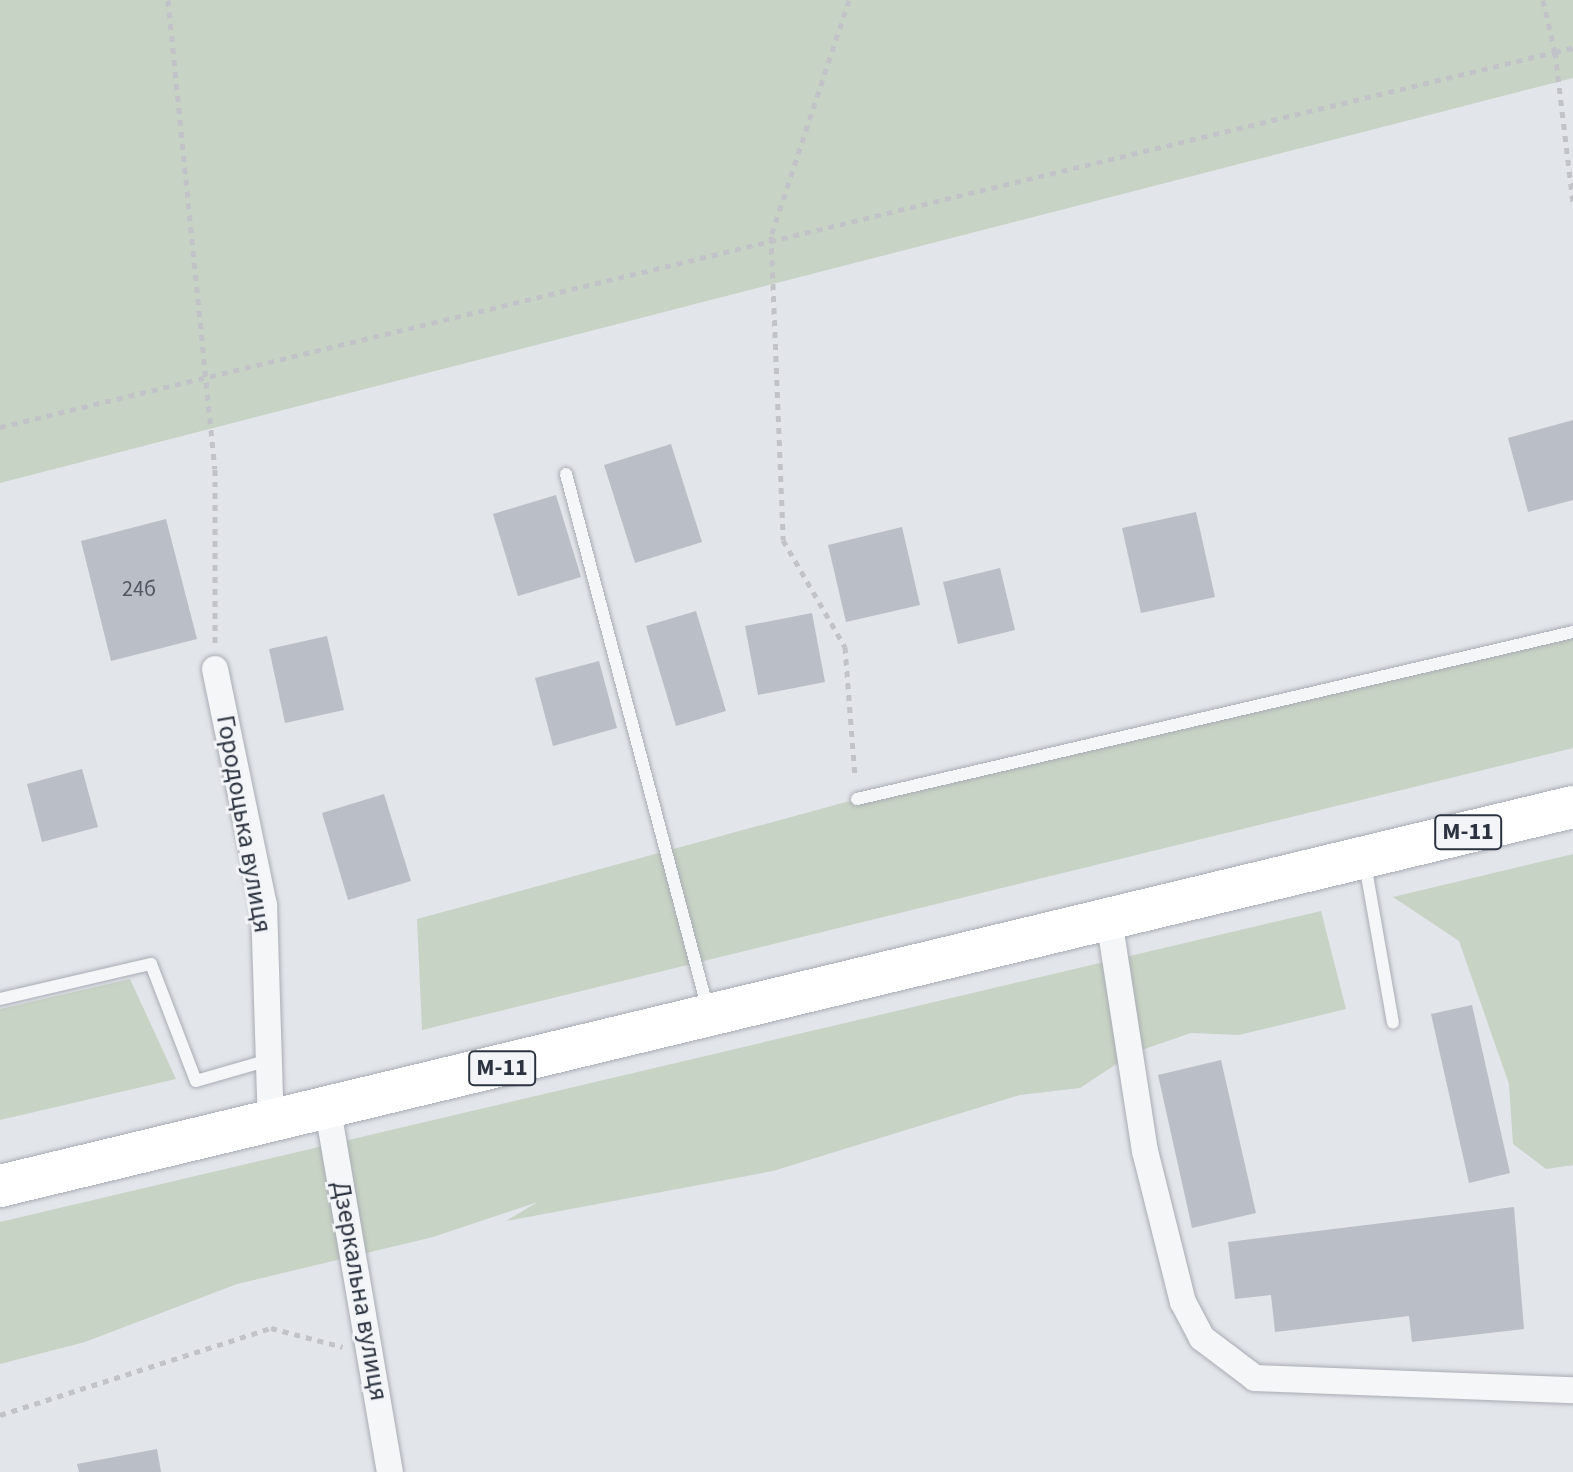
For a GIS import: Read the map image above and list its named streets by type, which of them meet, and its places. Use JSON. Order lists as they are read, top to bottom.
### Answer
{
  "streets": {
    "highway": ["М-11"],
    "street": ["Городоцька вулиця", "Дзеркальна вулиця"]
  },
  "crossings": [
    ["Городоцька вулиця", "М-11"],
    ["М-11", "Дзеркальна вулиця"]
  ],
  "house_numbers": ["24б"]
}
